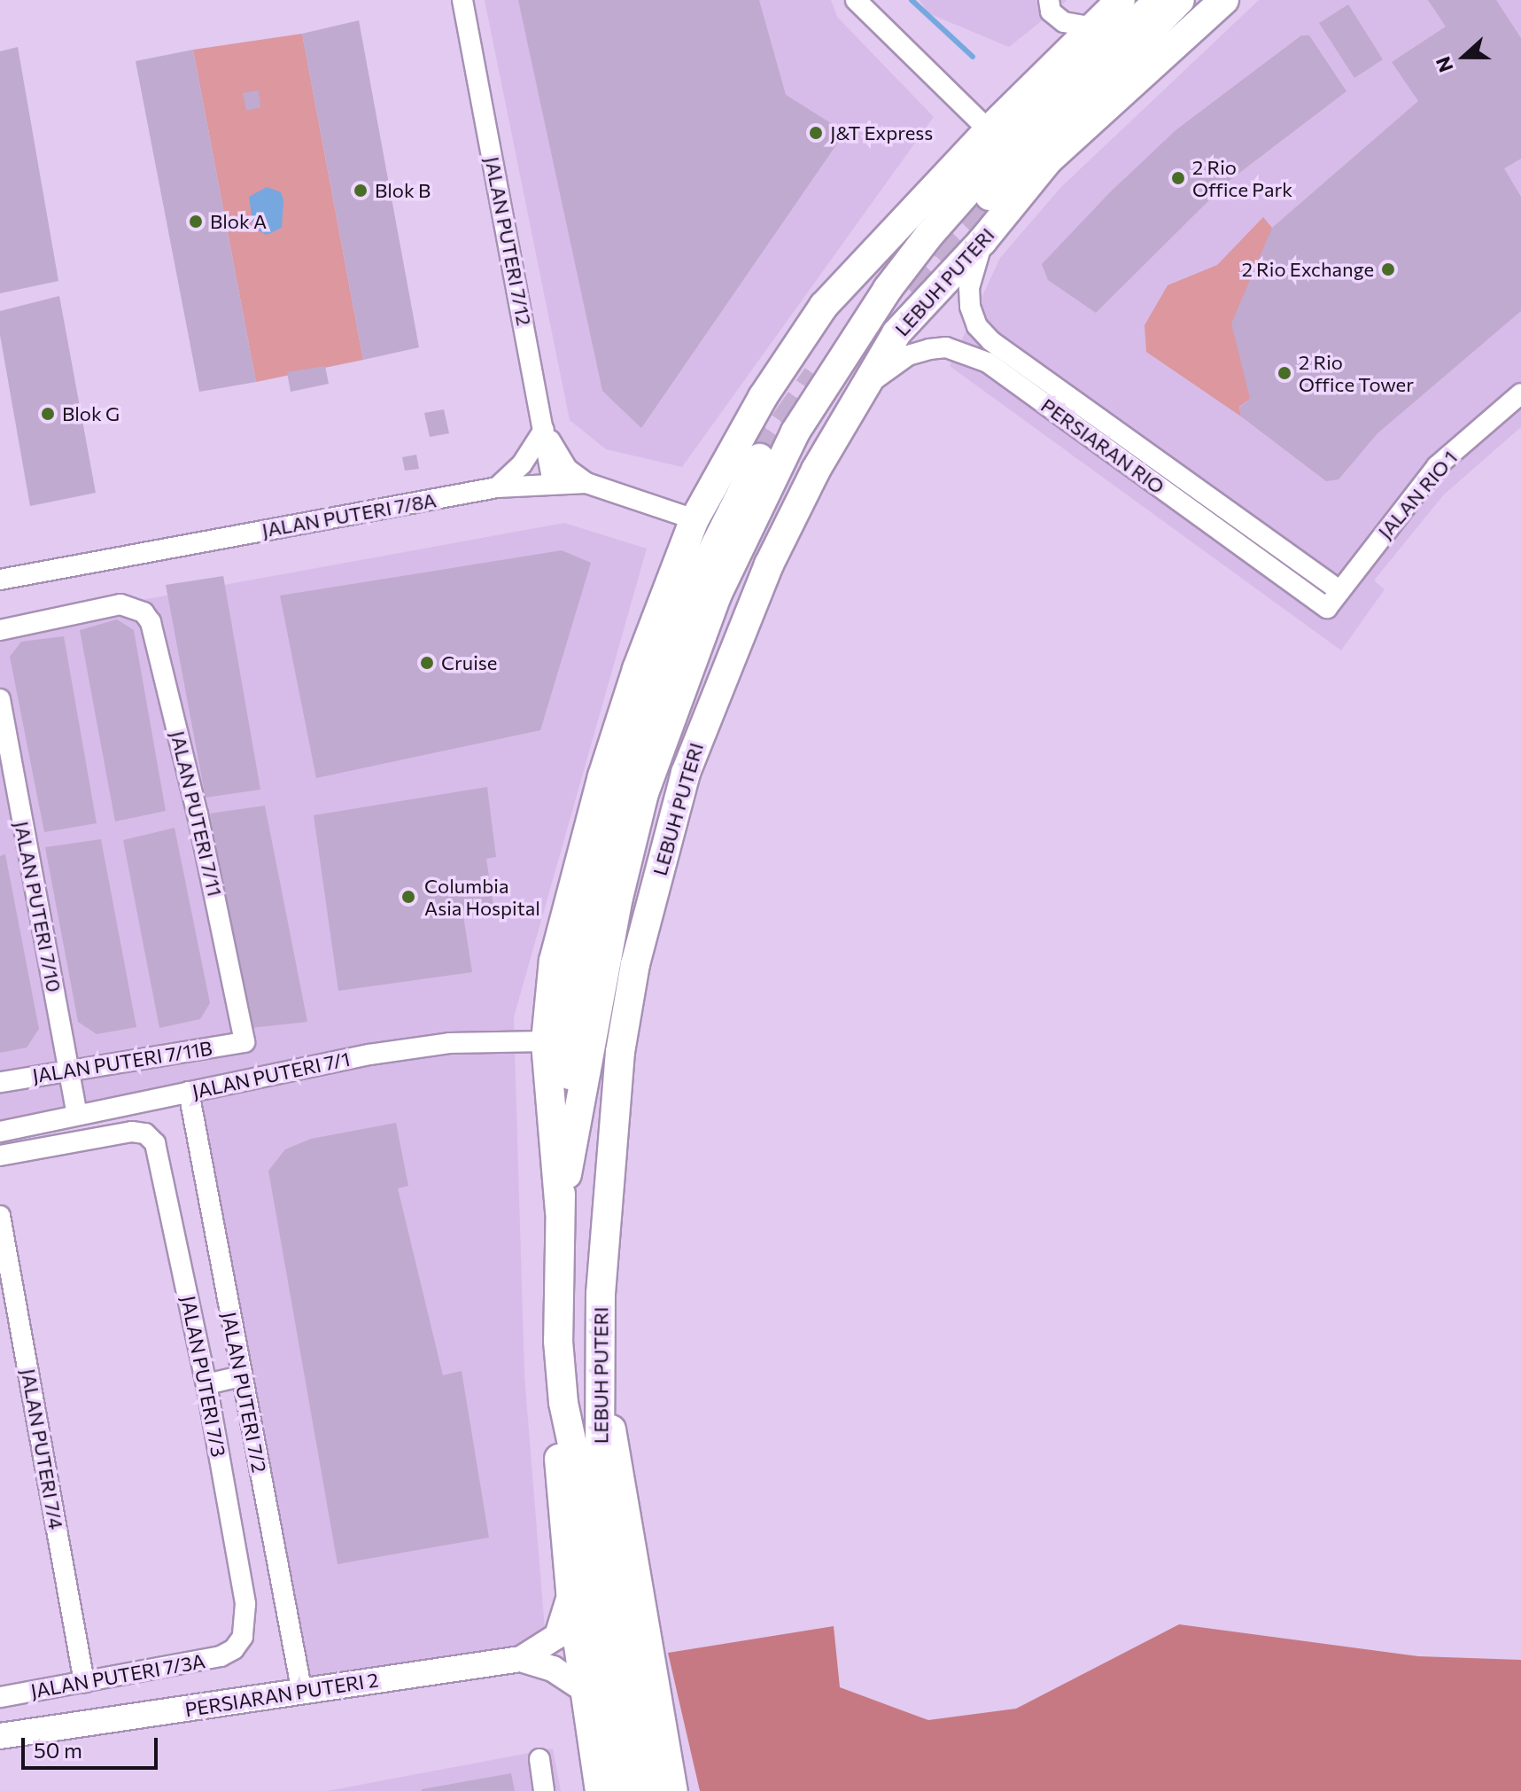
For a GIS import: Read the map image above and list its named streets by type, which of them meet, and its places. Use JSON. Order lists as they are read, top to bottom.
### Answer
{
  "streets": {
    "main road": ["LEBUH PUTERI"],
    "street": [
      "JALAN PUTERI 7/12",
      "PERSIARAN RIO",
      "JALAN RIO 1",
      "JALAN PUTERI 7/8A",
      "JALAN PUTERI 7/11",
      "JALAN PUTERI 7/10",
      "JALAN PUTERI 7/11B",
      "JALAN PUTERI 7/1",
      "JALAN PUTERI 7/3",
      "JALAN PUTERI 7/2",
      "JALAN PUTERI 7/4",
      "JALAN PUTERI 7/3A",
      "PERSIARAN PUTERI 2"
    ]
  },
  "crossings": [
    ["JALAN PUTERI 7/12", "JALAN PUTERI 7/8A"],
    ["LEBUH PUTERI", "PERSIARAN RIO"],
    ["PERSIARAN RIO", "JALAN RIO 1"],
    ["JALAN PUTERI 7/11", "JALAN PUTERI 7/11B"],
    ["JALAN PUTERI 7/10", "JALAN PUTERI 7/11B"],
    ["JALAN PUTERI 7/10", "JALAN PUTERI 7/1"],
    ["JALAN PUTERI 7/1", "JALAN PUTERI 7/2"],
    ["JALAN PUTERI 7/3", "JALAN PUTERI 7/3A"],
    ["JALAN PUTERI 7/2", "PERSIARAN PUTERI 2"],
    ["JALAN PUTERI 7/4", "JALAN PUTERI 7/3A"]
  ],
  "places": [
    "J&T Express",
    "2 Rio Office Park",
    "Blok B",
    "Blok A",
    "2 Rio Exchange",
    "2 Rio Office Tower",
    "Blok G",
    "Cruise",
    "Columbia Asia Hospital"
  ],
  "scale_bar": "50 m",
  "north": "left"
}
